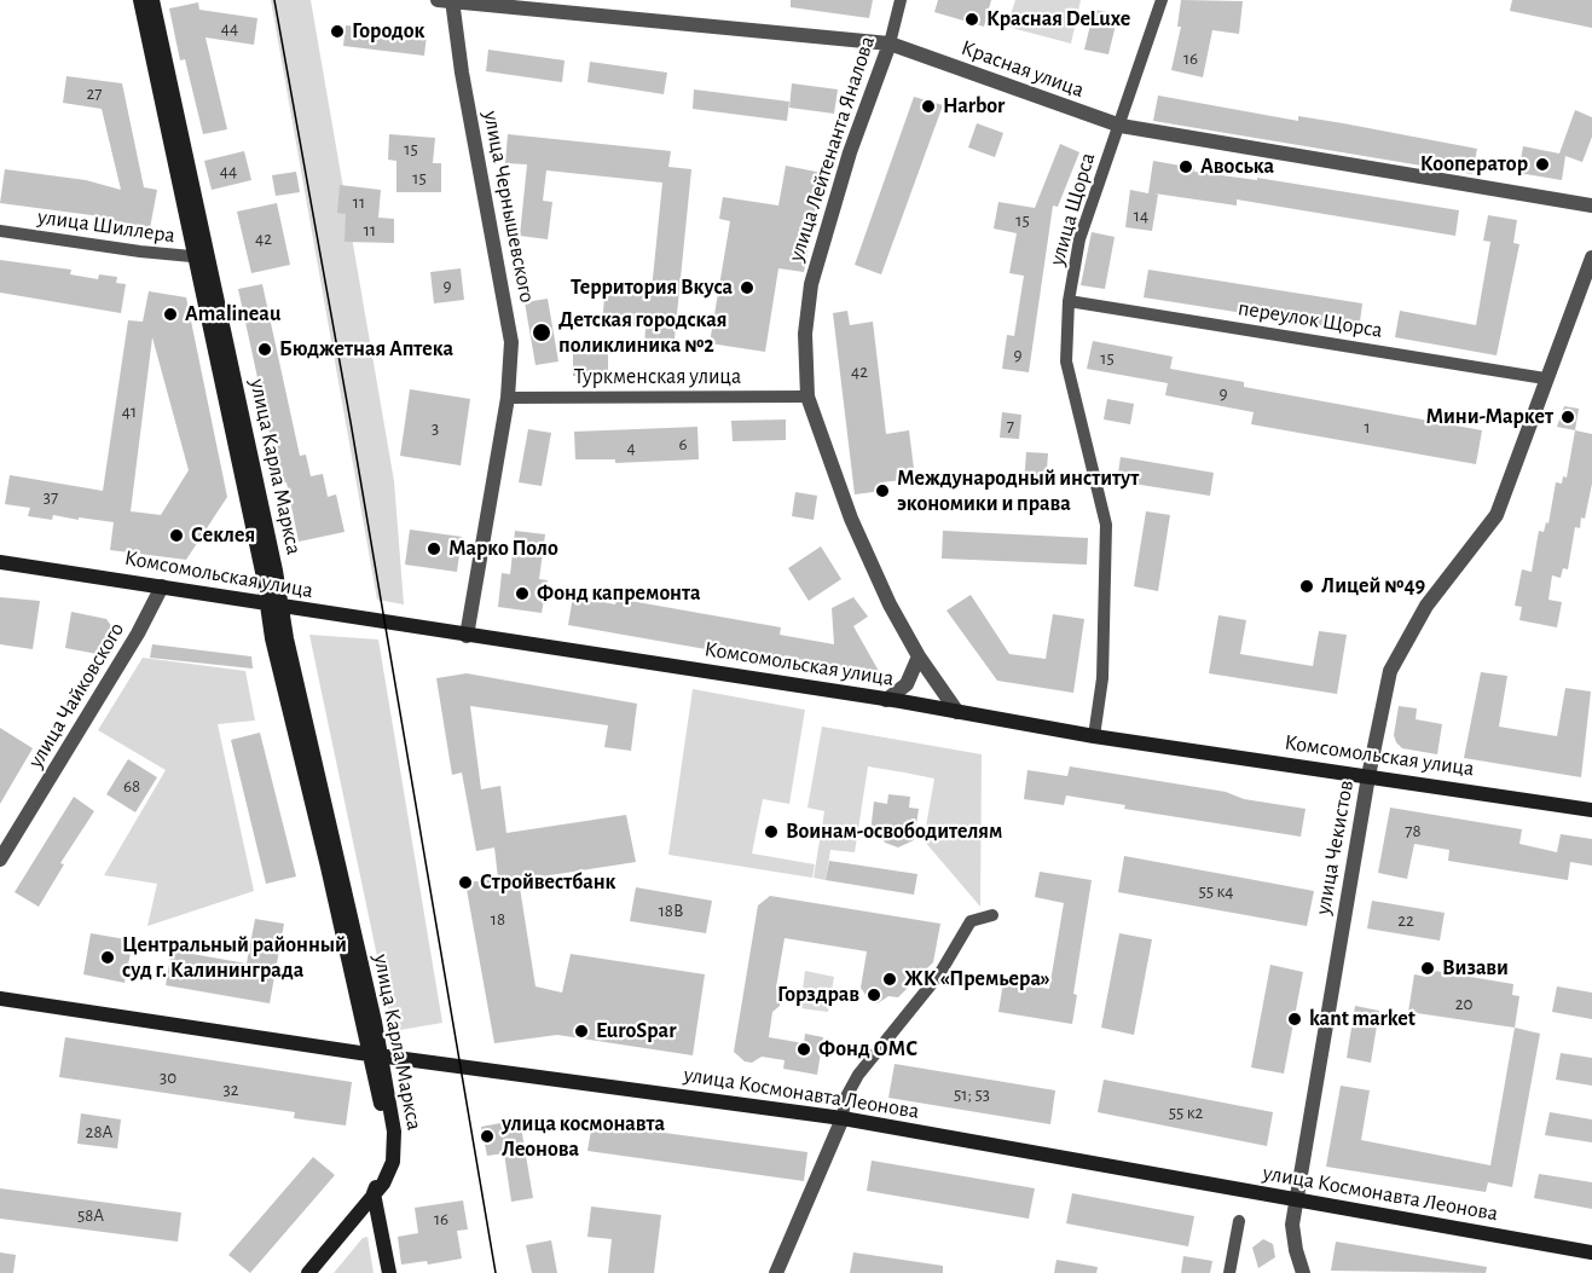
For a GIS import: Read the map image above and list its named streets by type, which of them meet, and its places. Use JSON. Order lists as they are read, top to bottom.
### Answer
{
  "streets": {
    "main road": ["улица Карла Маркса", "Комсомольская улица", "улица Космонавта Леонова"],
    "street": [
      "Красная улица",
      "улица Лейтенанта Яналова",
      "улица Чернышевского",
      "улица Щорса",
      "улица Шиллера",
      "переулок Щорса",
      "Туркменская улица",
      "улица Чайковского",
      "улица Чекистов"
    ]
  },
  "crossings": [
    ["Красная улица", "улица Лейтенанта Яналова"],
    ["Красная улица", "улица Чернышевского"],
    ["Красная улица", "улица Щорса"],
    ["улица Лейтенанта Яналова", "Туркменская улица"],
    ["улица Лейтенанта Яналова", "Комсомольская улица"],
    ["улица Чернышевского", "Туркменская улица"],
    ["улица Чернышевского", "Комсомольская улица"],
    ["улица Щорса", "переулок Щорса"],
    ["улица Щорса", "Комсомольская улица"],
    ["улица Шиллера", "улица Карла Маркса"],
    ["переулок Щорса", "улица Чекистов"],
    ["улица Карла Маркса", "Комсомольская улица"],
    ["улица Карла Маркса", "улица Космонавта Леонова"],
    ["Комсомольская улица", "улица Чайковского"],
    ["Комсомольская улица", "улица Чекистов"],
    ["улица Чекистов", "улица Космонавта Леонова"]
  ],
  "places": [
    "Красная DeLuxe",
    "Городок",
    "Harbor",
    "Кооператор",
    "Авоська",
    "Территория Вкуса",
    "Amalineau",
    "Детская городская поликлиника №2",
    "Бюджетная Аптека",
    "Мини-Маркет",
    "Международный институт экономики и права",
    "Секлея",
    "Марко Поло",
    "Лицей №49",
    "Фонд капремонта",
    "Воинам-освободителям",
    "Стройвестбанк",
    "Центральный районный суд г. Калининграда",
    "Визави",
    "ЖК «Премьера»",
    "Горздрав",
    "kant market",
    "EuroSpar",
    "Фонд ОМС",
    "улица космонавта Леонова"
  ],
  "house_numbers": [
    "44",
    "16",
    "27",
    "15",
    "44",
    "15",
    "11",
    "14",
    "15",
    "11",
    "42",
    "9",
    "9",
    "15",
    "42",
    "9",
    "41",
    "7",
    "1",
    "3",
    "6",
    "4",
    "37",
    "68",
    "78",
    "55 к4",
    "18В",
    "18",
    "22",
    "20",
    "30",
    "32",
    "51; 53",
    "55 к2",
    "28А",
    "58А",
    "16"
  ]
}
